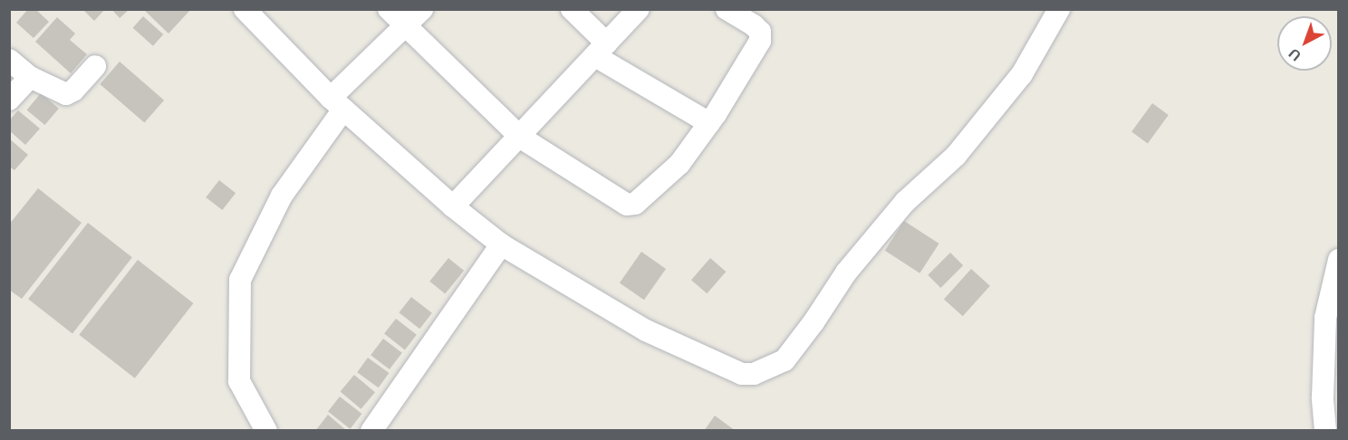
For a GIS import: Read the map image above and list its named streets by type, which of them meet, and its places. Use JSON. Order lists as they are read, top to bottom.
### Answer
{
  "north": "bottom left"
}
